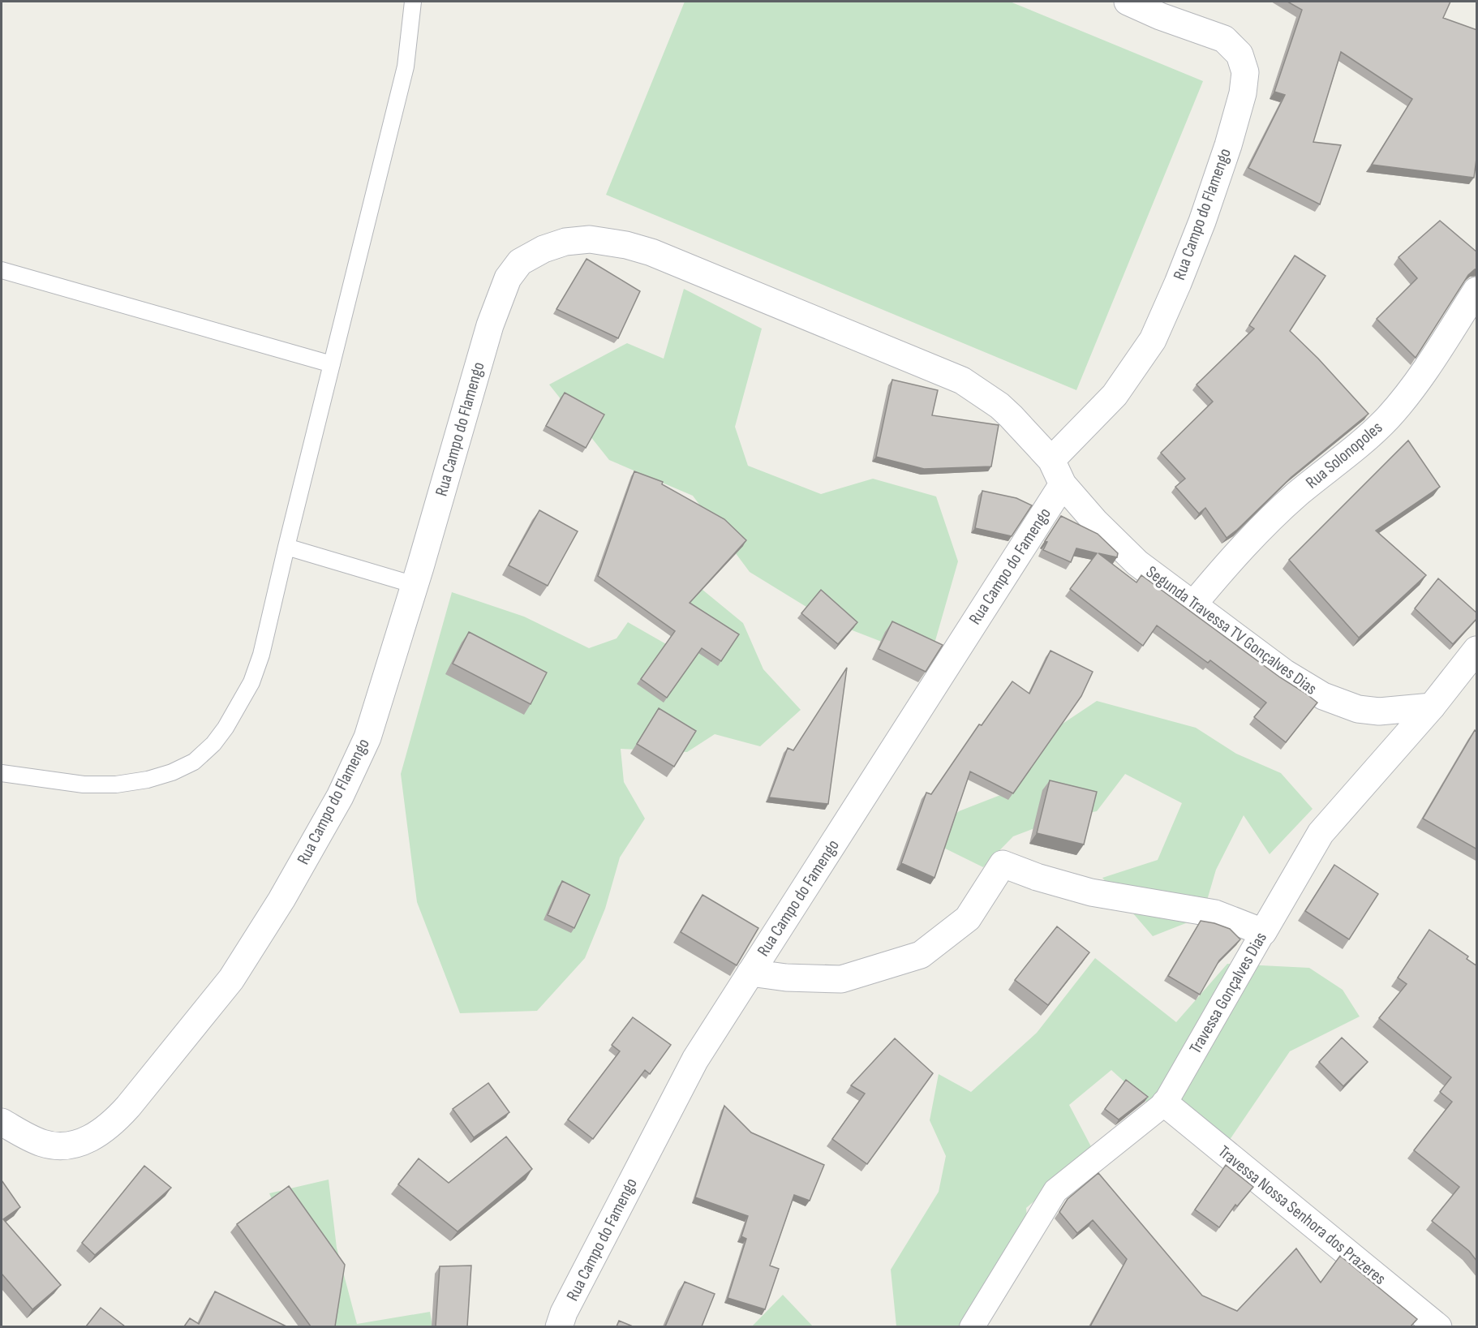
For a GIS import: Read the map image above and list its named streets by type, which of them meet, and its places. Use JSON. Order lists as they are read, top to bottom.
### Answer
{
  "streets": {
    "street": [
      "Rua Campo do Flamengo",
      "Rua Solonopoles",
      "Rua Campo do Famengo",
      "Segunda Travessa TV Gonçalves Dias",
      "Travessa Gonçalves Dias",
      "Travessa Nossa Senhora dos Prazeres"
    ]
  },
  "crossings": [
    ["Rua Solonopoles", "Segunda Travessa TV Gonçalves Dias"],
    ["Rua Campo do Famengo", "Segunda Travessa TV Gonçalves Dias"],
    ["Segunda Travessa TV Gonçalves Dias", "Travessa Gonçalves Dias"],
    ["Travessa Gonçalves Dias", "Travessa Nossa Senhora dos Prazeres"]
  ]
}
